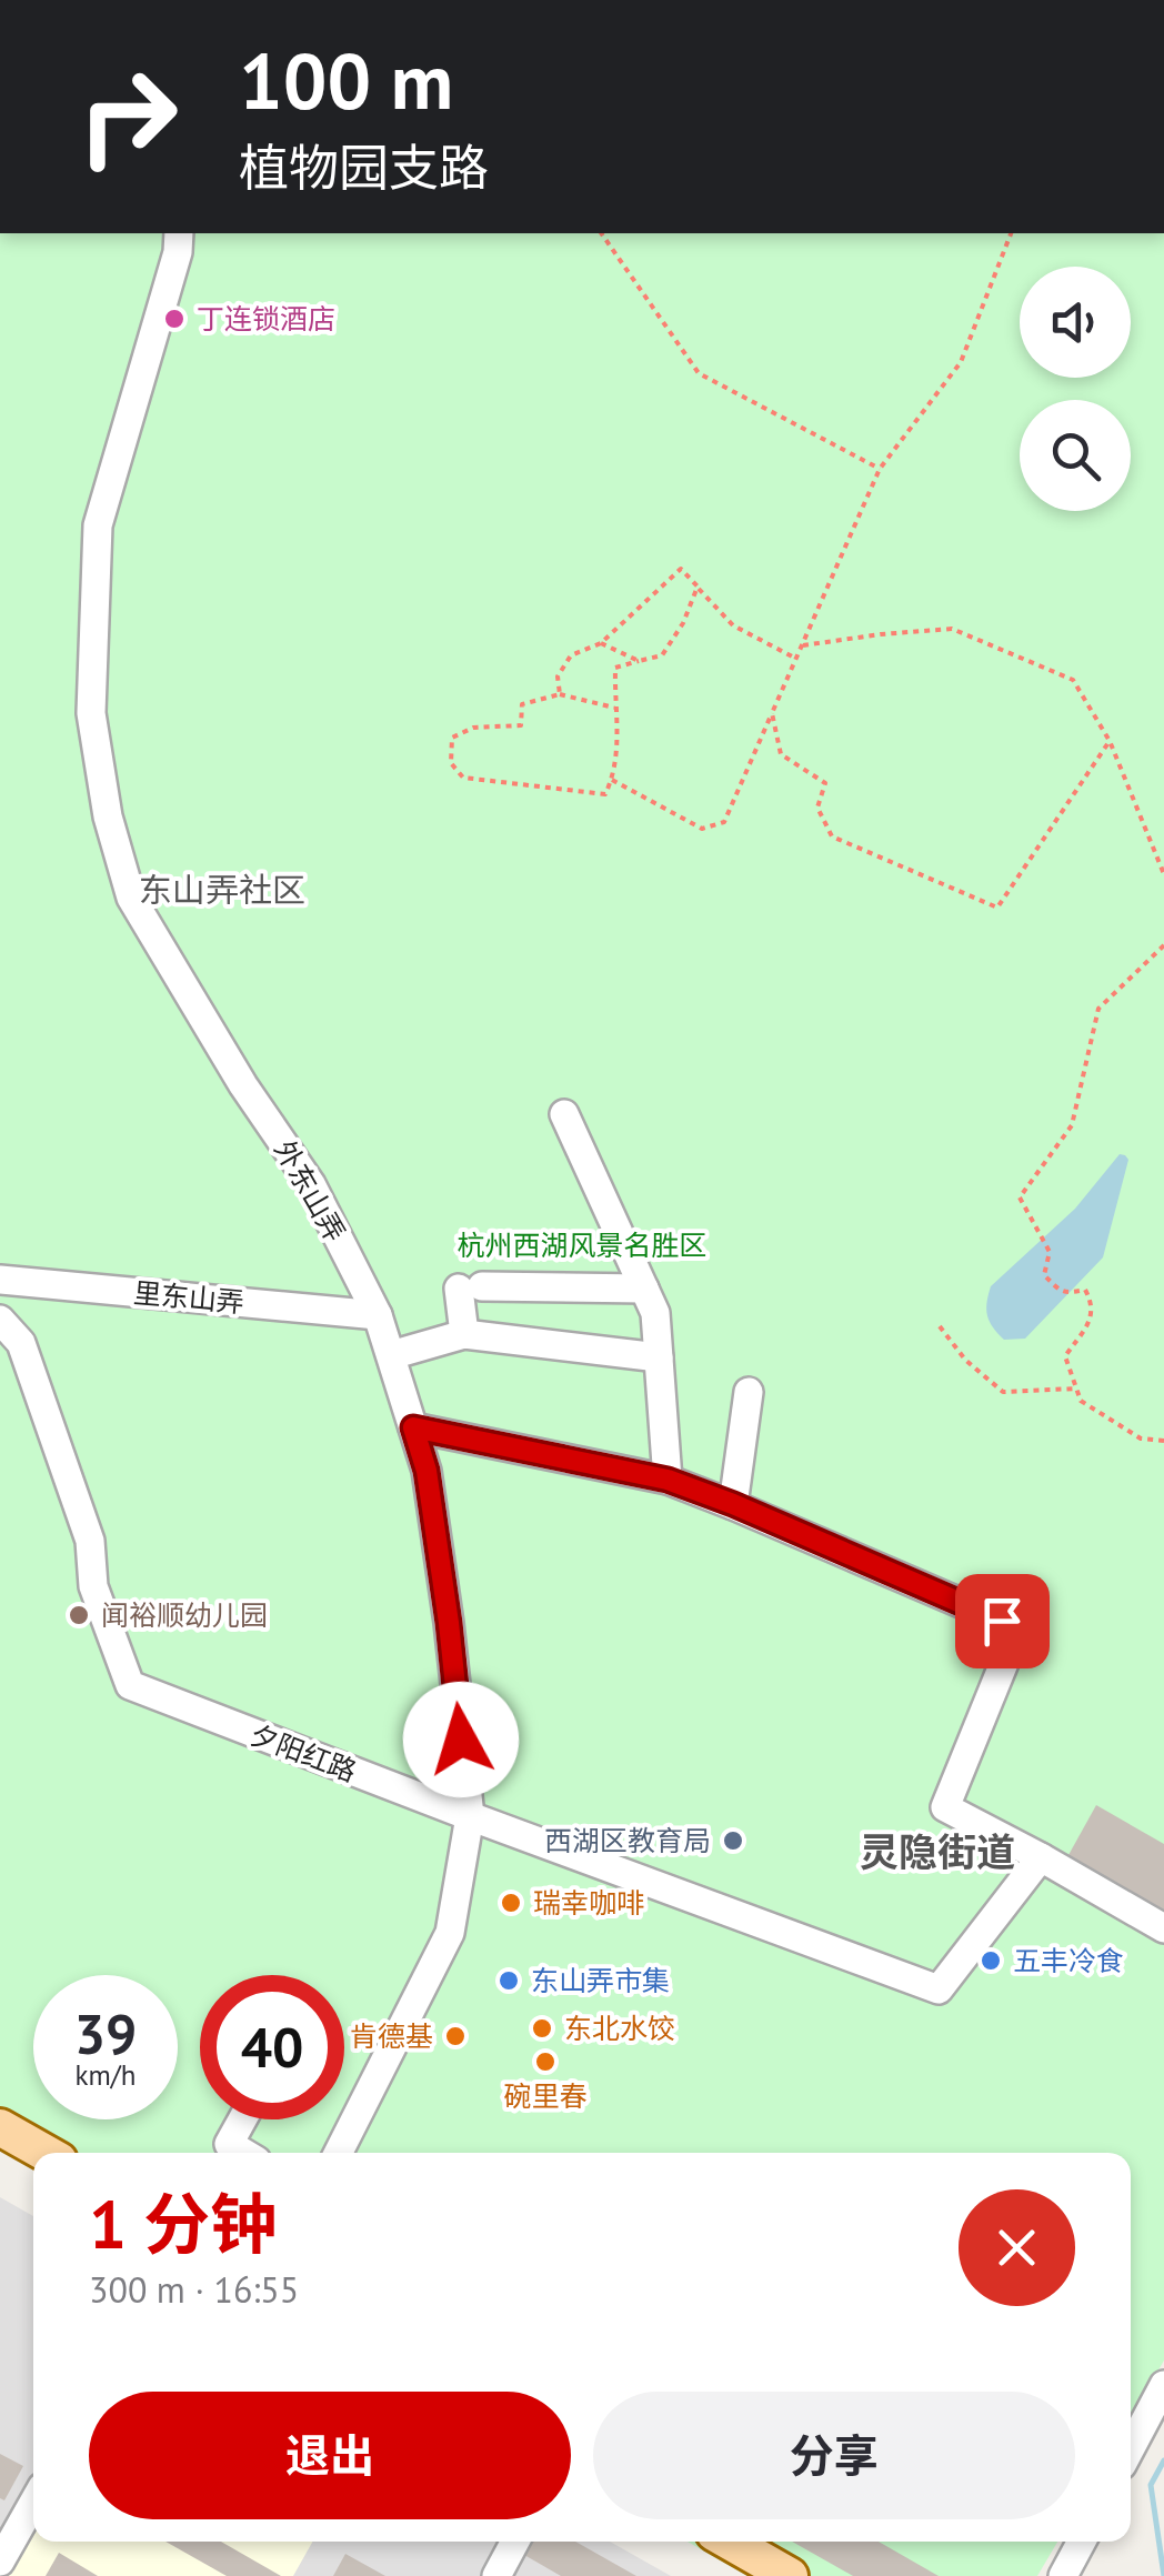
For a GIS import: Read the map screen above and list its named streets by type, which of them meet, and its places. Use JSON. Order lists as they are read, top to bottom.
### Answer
{
  "streets": {
    "street": ["外东山弄", "里东山弄", "夕阳红路"]
  },
  "crossings": [
    ["外东山弄", "里东山弄"],
    ["外东山弄", "夕阳红路"]
  ],
  "districts": ["东山弄社区", "灵隐街道"],
  "parks": ["杭州西湖风景名胜区"],
  "places": [
    "丁连锁酒店",
    "闻裕顺幼儿园",
    "西湖区教育局",
    "瑞幸咖啡",
    "五丰冷食",
    "东山弄市集",
    "东北水饺",
    "肯德基",
    "碗里春"
  ],
  "page": {
    "turn": ["100 m", "植物园支路"],
    "speed": "39 km/h",
    "limit": "40",
    "heading": ["1 分钟", "300 m · 16:55"],
    "buttons": ["退出", "分享"]
  }
}
